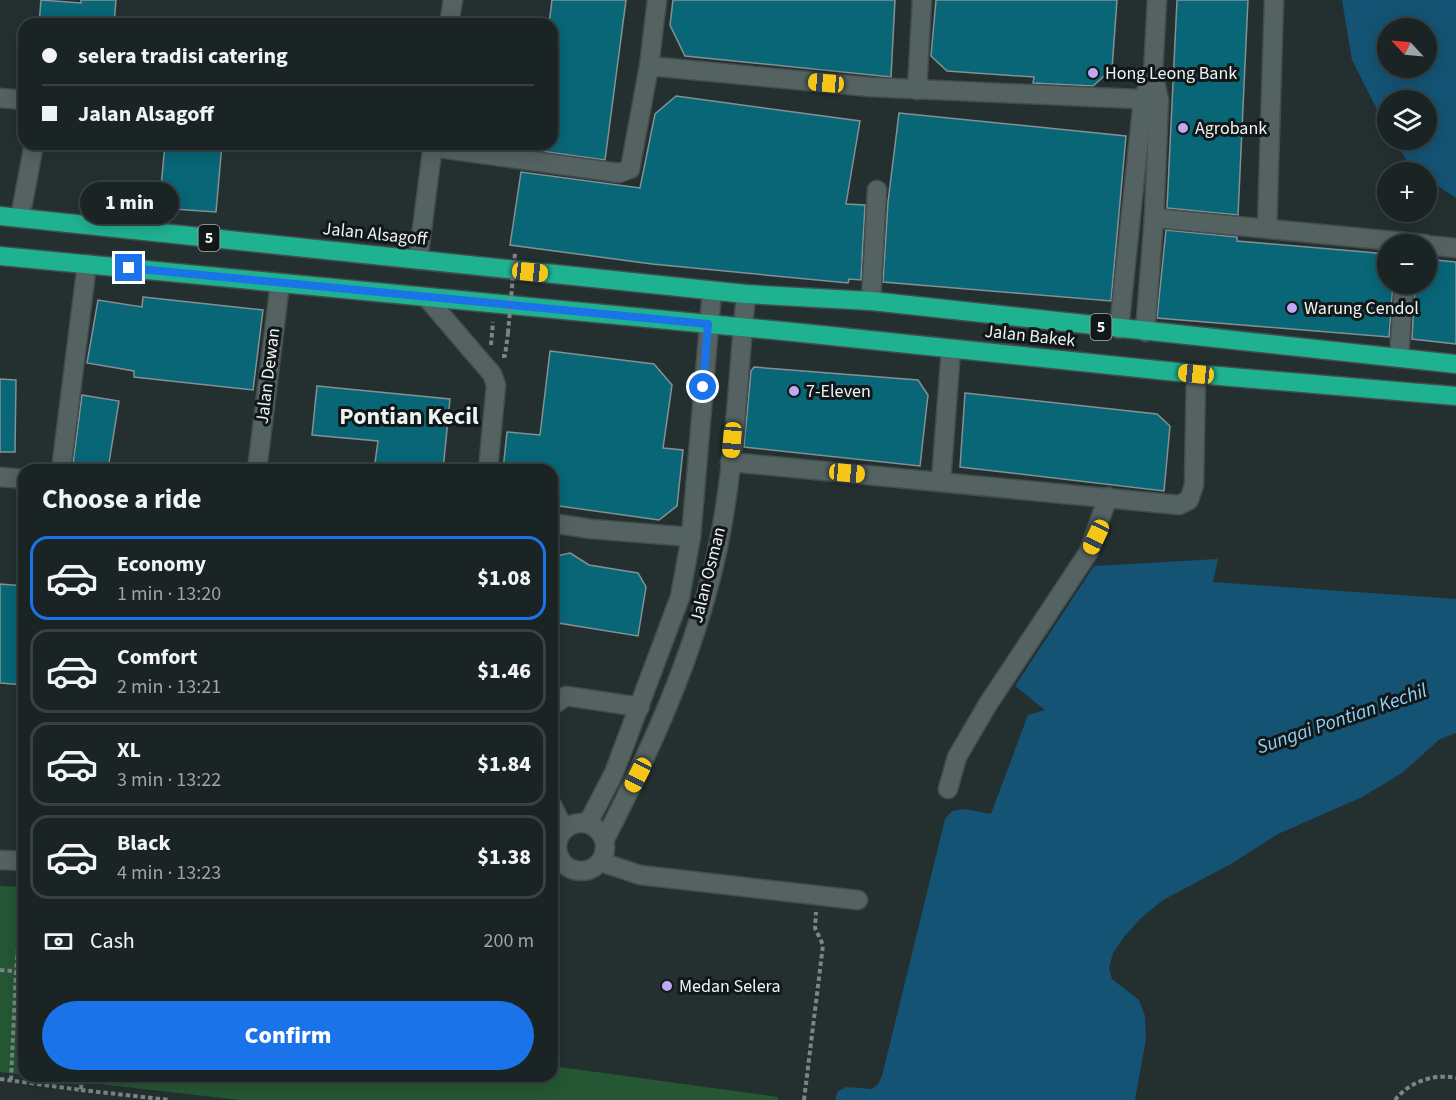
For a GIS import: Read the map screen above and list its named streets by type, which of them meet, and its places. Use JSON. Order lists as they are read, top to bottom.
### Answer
{
  "streets": {
    "highway": ["Jalan Alsagoff", "5", "Jalan Bakek"],
    "street": ["Jalan Dewan", "Jalan Osman"]
  },
  "crossings": [
    ["Jalan Alsagoff", "Jalan Bakek"],
    ["Jalan Alsagoff", "Jalan Osman"],
    ["5", "Jalan Bakek"],
    ["5", "Jalan Dewan"],
    ["5", "Jalan Osman"],
    ["Jalan Bakek", "Jalan Osman"]
  ],
  "districts": ["Pontian Kecil"],
  "water": ["Sungai Pontian Kechil"],
  "places": [
    "Hong Leong Bank",
    "Agrobank",
    "Warung Cendol",
    "7-Eleven",
    "Medan Selera"
  ],
  "north": "top left",
  "page": {
    "map_buttons": ["+", "−"],
    "banner": ["selera tradisi catering", "Jalan Alsagoff"],
    "bubble": "1 min",
    "heading": "Choose a ride",
    "list": [
      {
        "name": "Economy",
        "note": "1 min · 13:20",
        "value": "$1.08"
      },
      {
        "name": "Comfort",
        "note": "2 min · 13:21",
        "value": "$1.46"
      },
      {
        "name": "XL",
        "note": "3 min · 13:22",
        "value": "$1.84"
      },
      {
        "name": "Black",
        "note": "4 min · 13:23",
        "value": "$1.38"
      }
    ],
    "pay": ["Cash", "200 m"],
    "buttons": "Confirm"
  }
}
